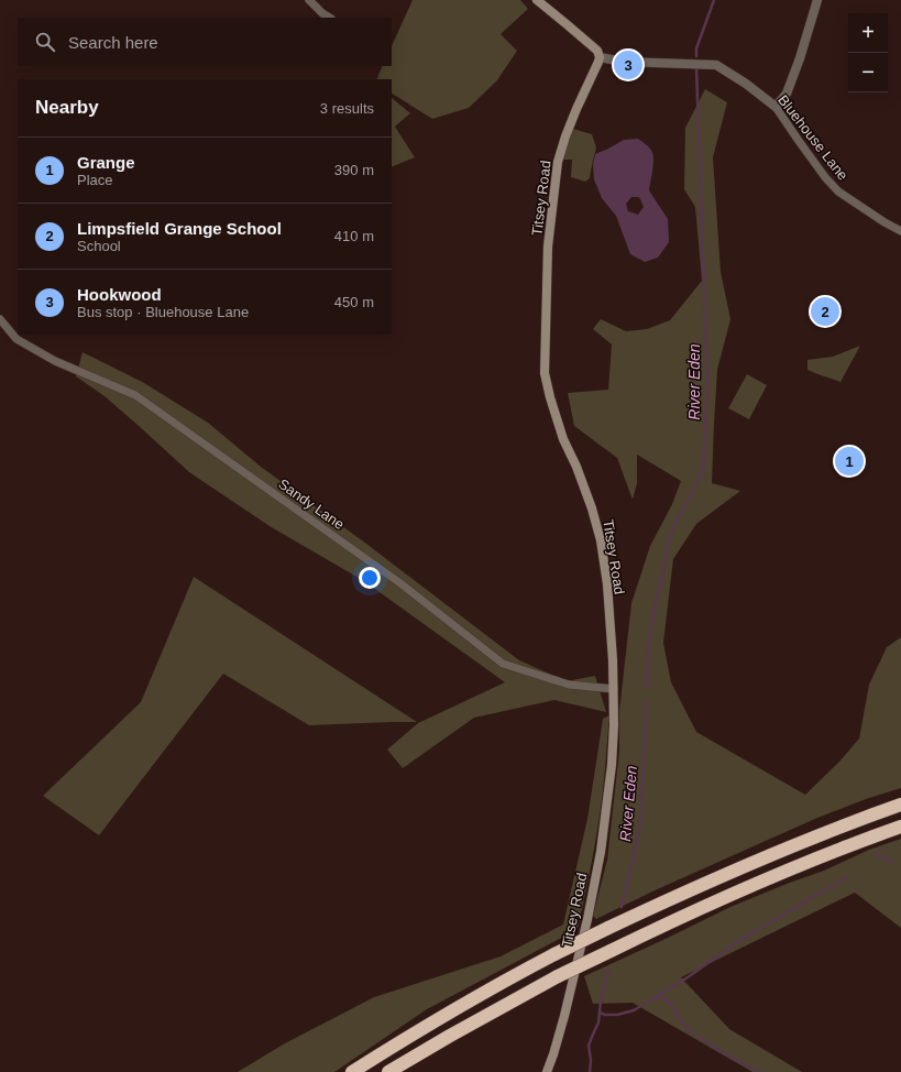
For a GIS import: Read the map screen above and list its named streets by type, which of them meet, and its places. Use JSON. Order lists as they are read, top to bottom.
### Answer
{
  "streets": {
    "main road": ["Titsey Road"],
    "street": ["Bluehouse Lane", "Sandy Lane"]
  },
  "crossings": [
    ["Bluehouse Lane", "Titsey Road"],
    ["Titsey Road", "Sandy Lane"]
  ],
  "water": ["River Eden"],
  "page": {
    "map_buttons": ["+", "−"],
    "search": "Search here",
    "pins": ["3", "2", "1"],
    "heading": ["Nearby", "3 results"],
    "list": [
      {
        "mark": "1",
        "name": "Grange",
        "note": "Place",
        "value": "390 m"
      },
      {
        "mark": "2",
        "name": "Limpsfield Grange School",
        "note": "School",
        "value": "410 m"
      },
      {
        "mark": "3",
        "name": "Hookwood",
        "note": "Bus stop · Bluehouse Lane",
        "value": "450 m"
      }
    ]
  }
}
